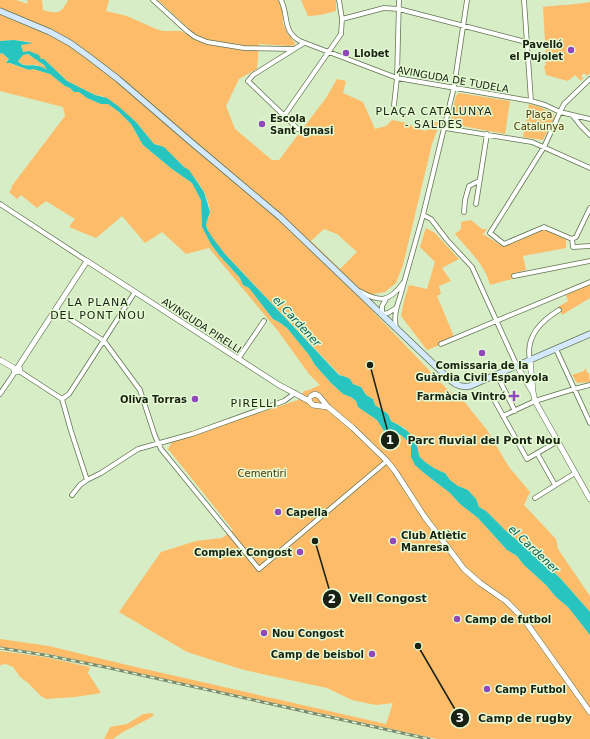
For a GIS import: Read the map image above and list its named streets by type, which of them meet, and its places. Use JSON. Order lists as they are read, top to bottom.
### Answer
{
  "streets": {
    "street": ["AVINGUDA DE TUDELA", "AVINGUDA PIRELLI"]
  },
  "districts": ["PLAÇA CATALUNYA - SALDES", "LA PLANA DEL PONT NOU", "PIRELLI"],
  "water": ["el Cardener"],
  "parks": ["Plaça Catalunya", "Cementiri"],
  "places": {
    "other": [
      "Pavelló el Pujolet",
      "Llobet",
      "Escola Sant Ignasi",
      "Comissaria de la Guàrdia Civil Espanyola",
      "Parc fluvial del Pont Nou",
      "Oliva Torras",
      "Capella",
      "Vell Congost",
      "Club Atlètic Manresa",
      "Complex Congost",
      "Camp de futbol",
      "Nou Congost",
      "Camp de rugby",
      "Camp de beisbol",
      "Camp Futbol"
    ],
    "health": ["Farmàcia Vintró"]
  }
}
